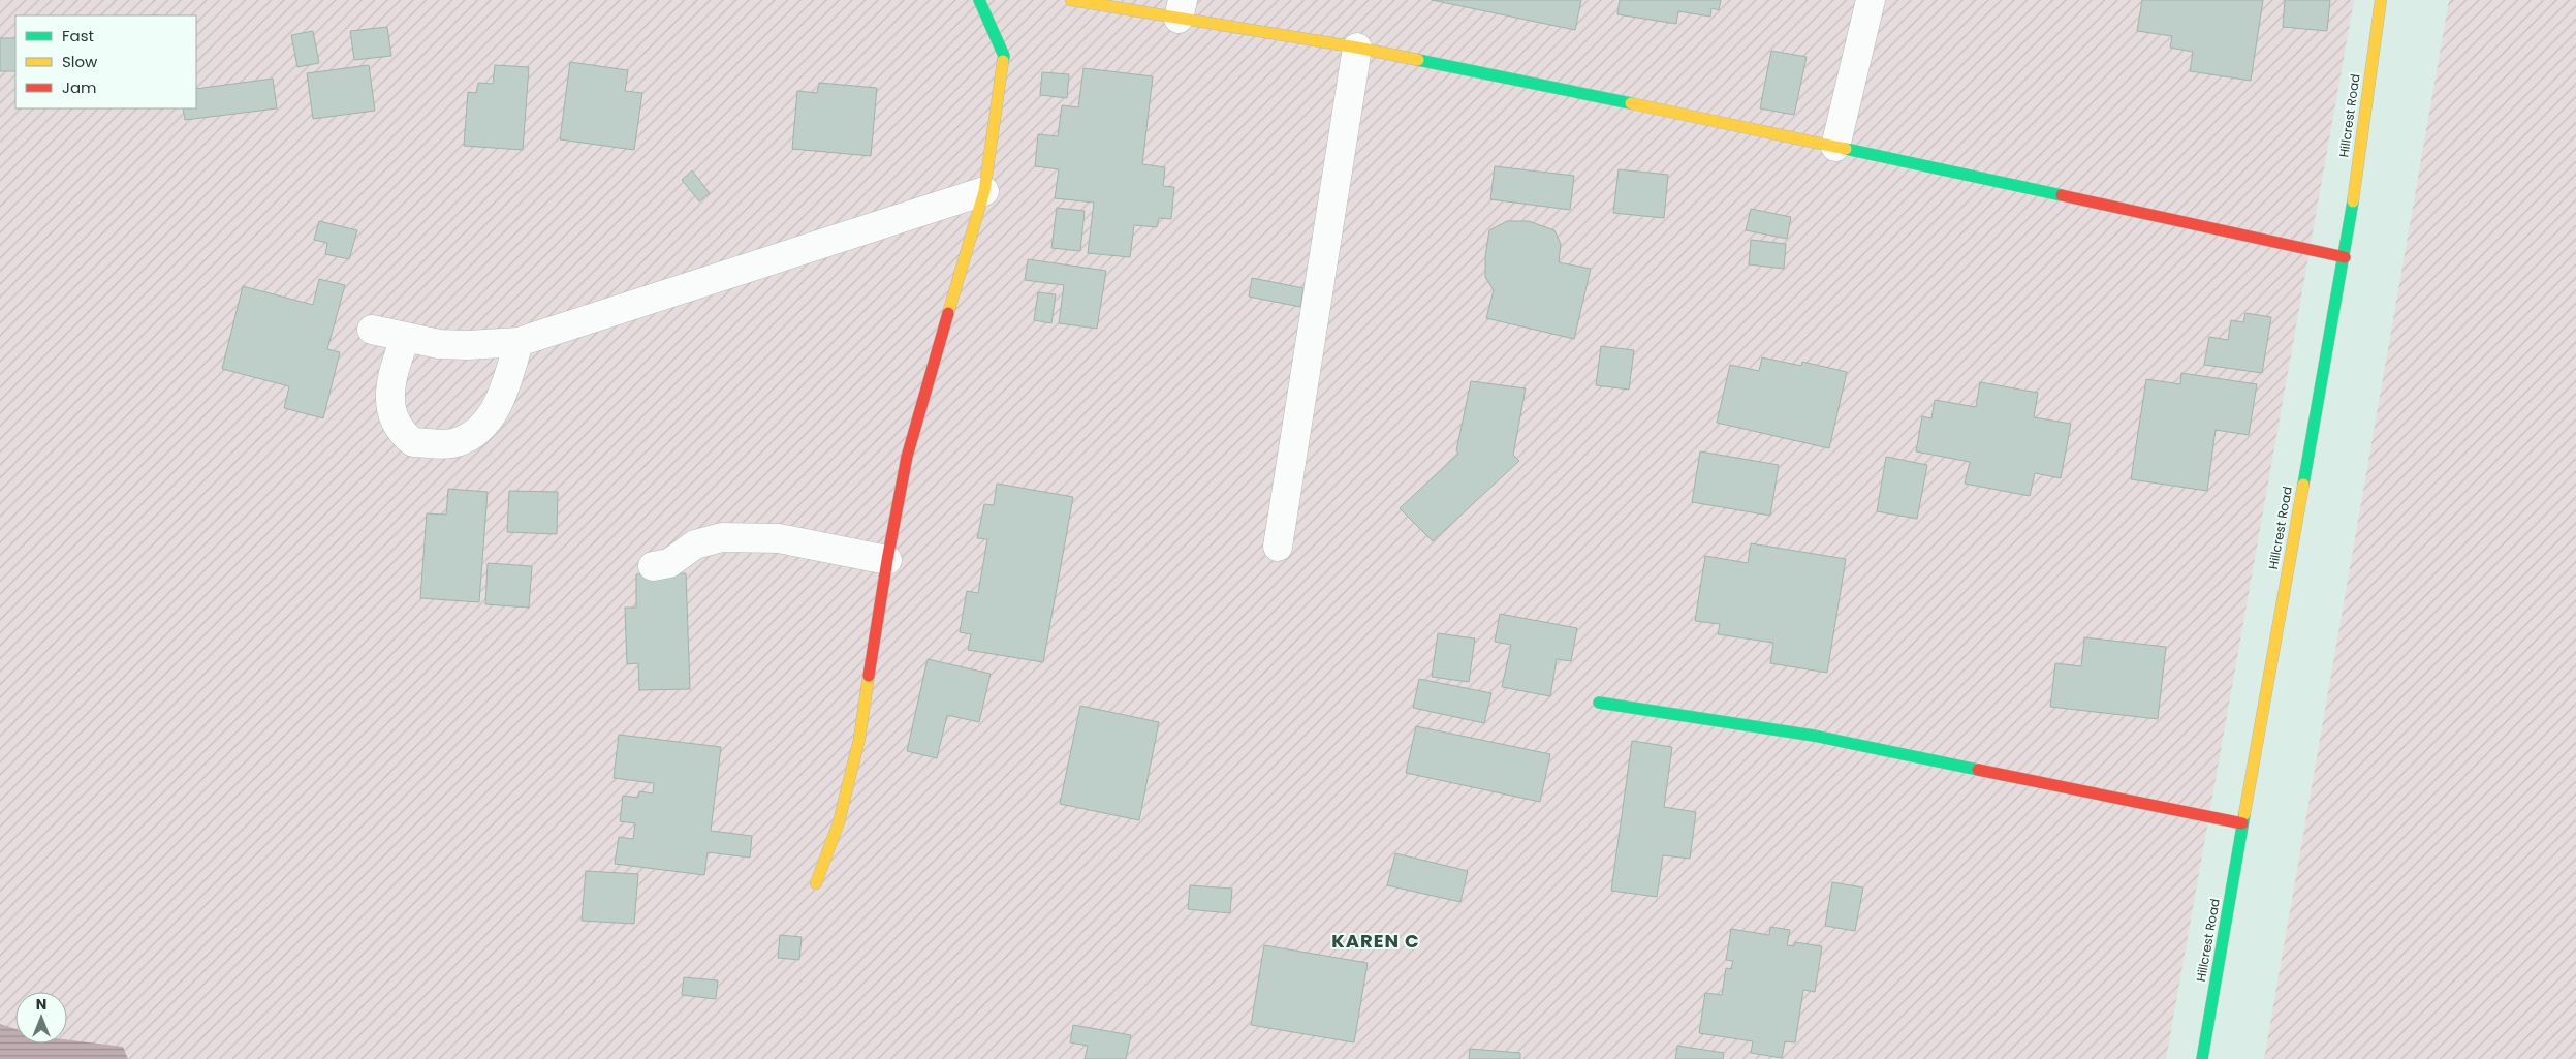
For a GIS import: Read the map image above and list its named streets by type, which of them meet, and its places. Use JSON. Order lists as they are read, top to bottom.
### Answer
{
  "streets": {
    "street": ["Hillcrest Road"]
  },
  "districts": ["KAREN C"],
  "legend": ["Fast", "Slow", "Jam"],
  "north": "top"
}
